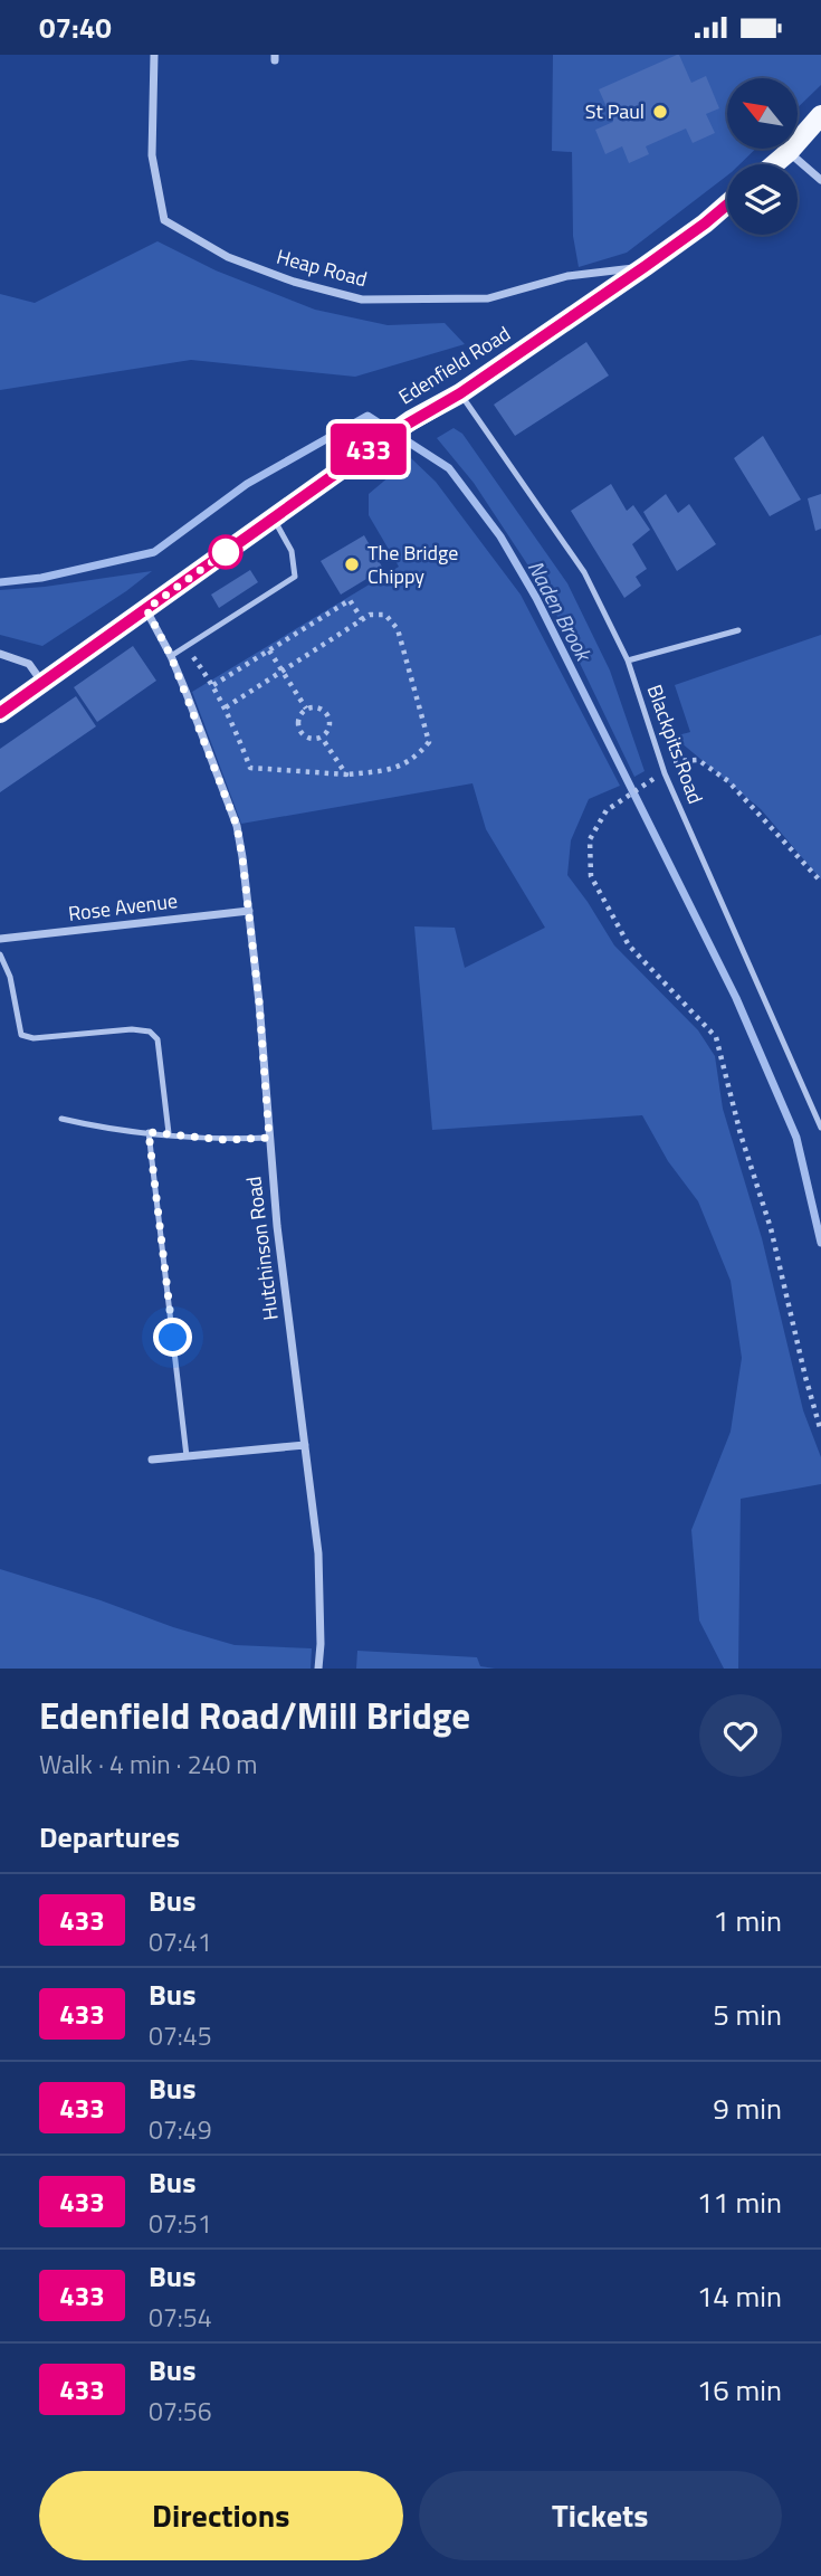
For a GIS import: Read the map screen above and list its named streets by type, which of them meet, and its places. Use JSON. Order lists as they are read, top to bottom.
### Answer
{
  "streets": {
    "main road": ["Edenfield Road"],
    "street": ["Heap Road", "Rose Avenue", "Hutchinson Road"],
    "lane": ["Blackpits Road"]
  },
  "crossings": [
    ["Heap Road", "Edenfield Road"],
    ["Edenfield Road", "Blackpits Road"],
    ["Edenfield Road", "Hutchinson Road"],
    ["Rose Avenue", "Hutchinson Road"]
  ],
  "water": ["Naden Brook"],
  "places": ["St Paul", "The Bridge Chippy"],
  "lines": ["bus line 433"],
  "north": "top left",
  "page": {
    "status": "07:40",
    "on_map": "433",
    "heading": [
      ["Edenfield Road/Mill Bridge", "Walk · 4 min · 240 m"],
      "Departures"
    ],
    "list": [
      {
        "mark": "433",
        "name": "Bus",
        "note": "07:41",
        "value": "1 min"
      },
      {
        "mark": "433",
        "name": "Bus",
        "note": "07:45",
        "value": "5 min"
      },
      {
        "mark": "433",
        "name": "Bus",
        "note": "07:49",
        "value": "9 min"
      },
      {
        "mark": "433",
        "name": "Bus",
        "note": "07:51",
        "value": "11 min"
      },
      {
        "mark": "433",
        "name": "Bus",
        "note": "07:54",
        "value": "14 min"
      },
      {
        "mark": "433",
        "name": "Bus",
        "note": "07:56",
        "value": "16 min"
      }
    ],
    "buttons": ["Directions", "Tickets"]
  }
}
